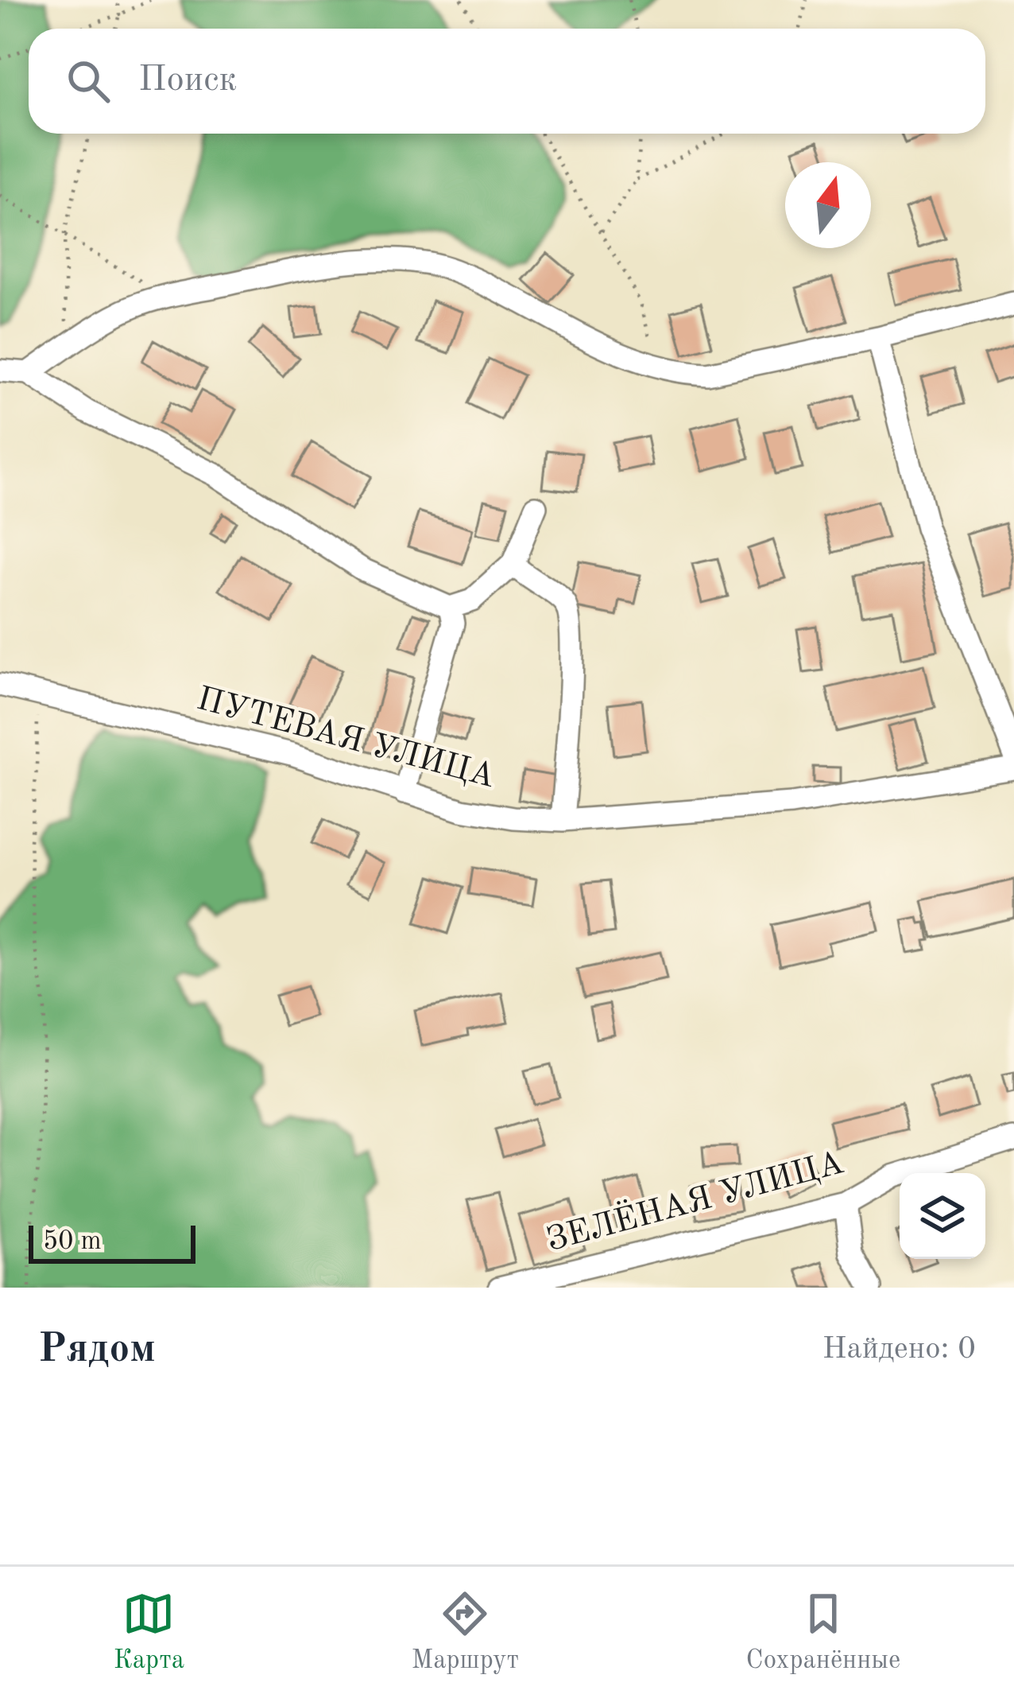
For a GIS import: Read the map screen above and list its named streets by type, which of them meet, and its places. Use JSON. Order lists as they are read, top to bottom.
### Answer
{
  "streets": {
    "street": ["ПУТЕВАЯ УЛИЦА", "ЗЕЛЁНАЯ УЛИЦА"]
  },
  "scale_bar": "50 m",
  "north": "top",
  "page": {
    "search": "Поиск",
    "scale": "50 m",
    "heading": ["Рядом", "Найдено: 0"],
    "nav": ["Карта", "Маршрут", "Сохранённые"]
  }
}
